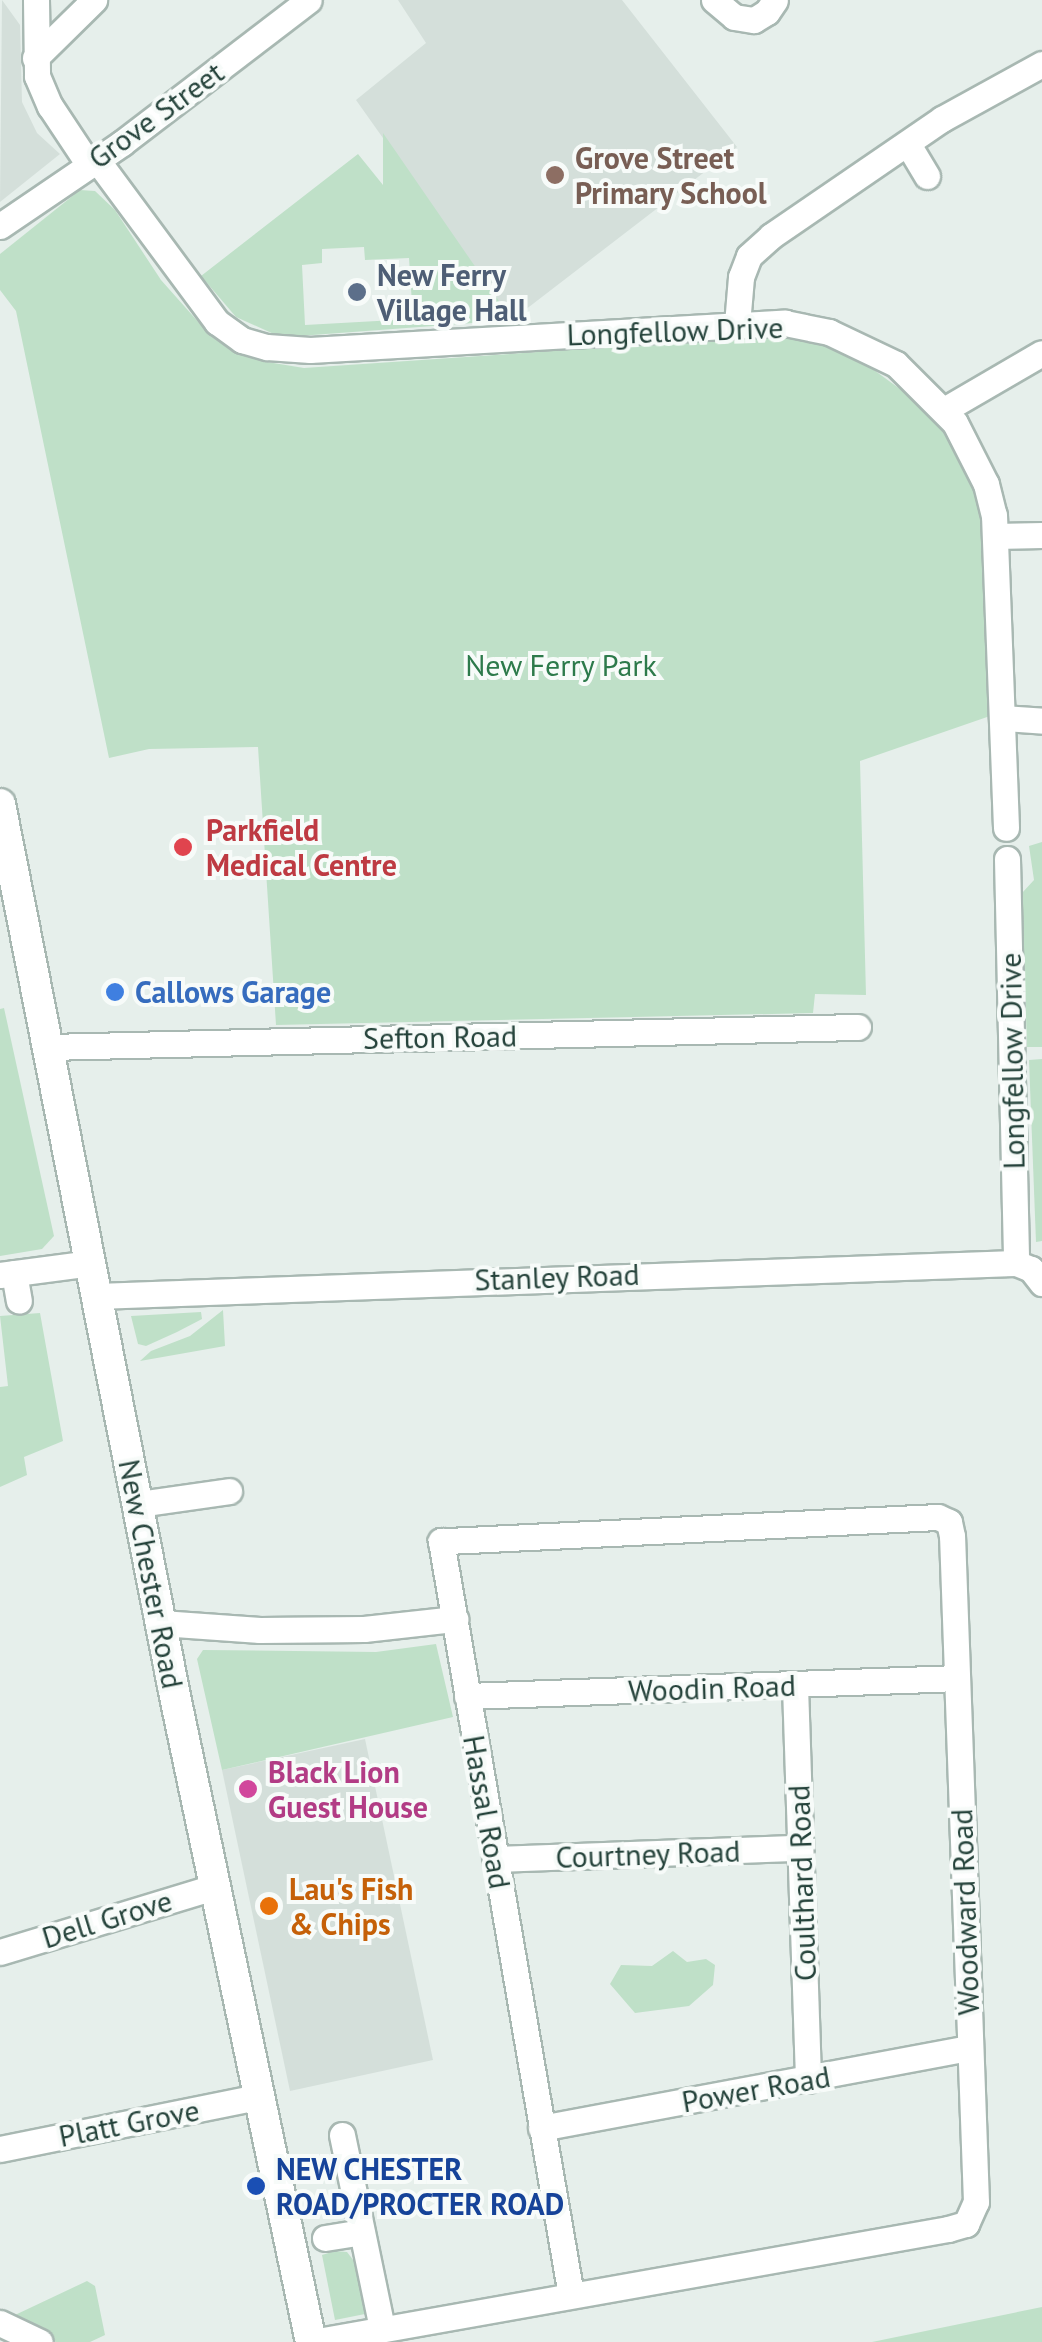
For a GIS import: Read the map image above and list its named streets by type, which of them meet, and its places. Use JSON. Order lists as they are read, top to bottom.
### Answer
{
  "streets": {
    "main road": ["New Chester Road"],
    "street": [
      "Grove Street",
      "Longfellow Drive",
      "Sefton Road",
      "Stanley Road",
      "Woodin Road",
      "Hassal Road",
      "Courtney Road",
      "Coulthard Road",
      "Woodward Road",
      "Dell Grove",
      "Power Road",
      "Platt Grove"
    ]
  },
  "crossings": [
    ["Grove Street", "Longfellow Drive"],
    ["Longfellow Drive", "Stanley Road"],
    ["Sefton Road", "New Chester Road"],
    ["Stanley Road", "New Chester Road"],
    ["New Chester Road", "Woodward Road"],
    ["New Chester Road", "Dell Grove"],
    ["New Chester Road", "Platt Grove"],
    ["Woodin Road", "Hassal Road"],
    ["Woodin Road", "Coulthard Road"],
    ["Woodin Road", "Woodward Road"],
    ["Hassal Road", "Courtney Road"],
    ["Hassal Road", "Woodward Road"],
    ["Hassal Road", "Power Road"],
    ["Courtney Road", "Coulthard Road"],
    ["Coulthard Road", "Power Road"],
    ["Woodward Road", "Power Road"]
  ],
  "parks": ["New Ferry Park"],
  "places": [
    "Grove Street Primary School",
    "New Ferry Village Hall",
    "Parkfield Medical Centre",
    "Callows Garage",
    "Black Lion Guest House",
    "Lau's Fish & Chips",
    "NEW CHESTER ROAD/PROCTER ROAD"
  ]
}
